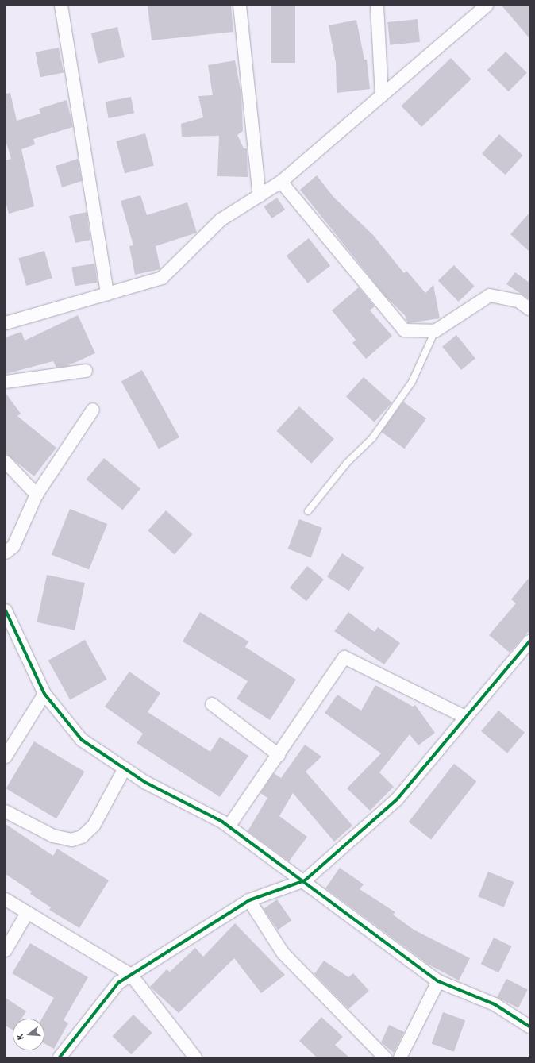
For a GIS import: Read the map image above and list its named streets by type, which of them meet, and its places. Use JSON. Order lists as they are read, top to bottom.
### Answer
{
  "north": "left"
}
